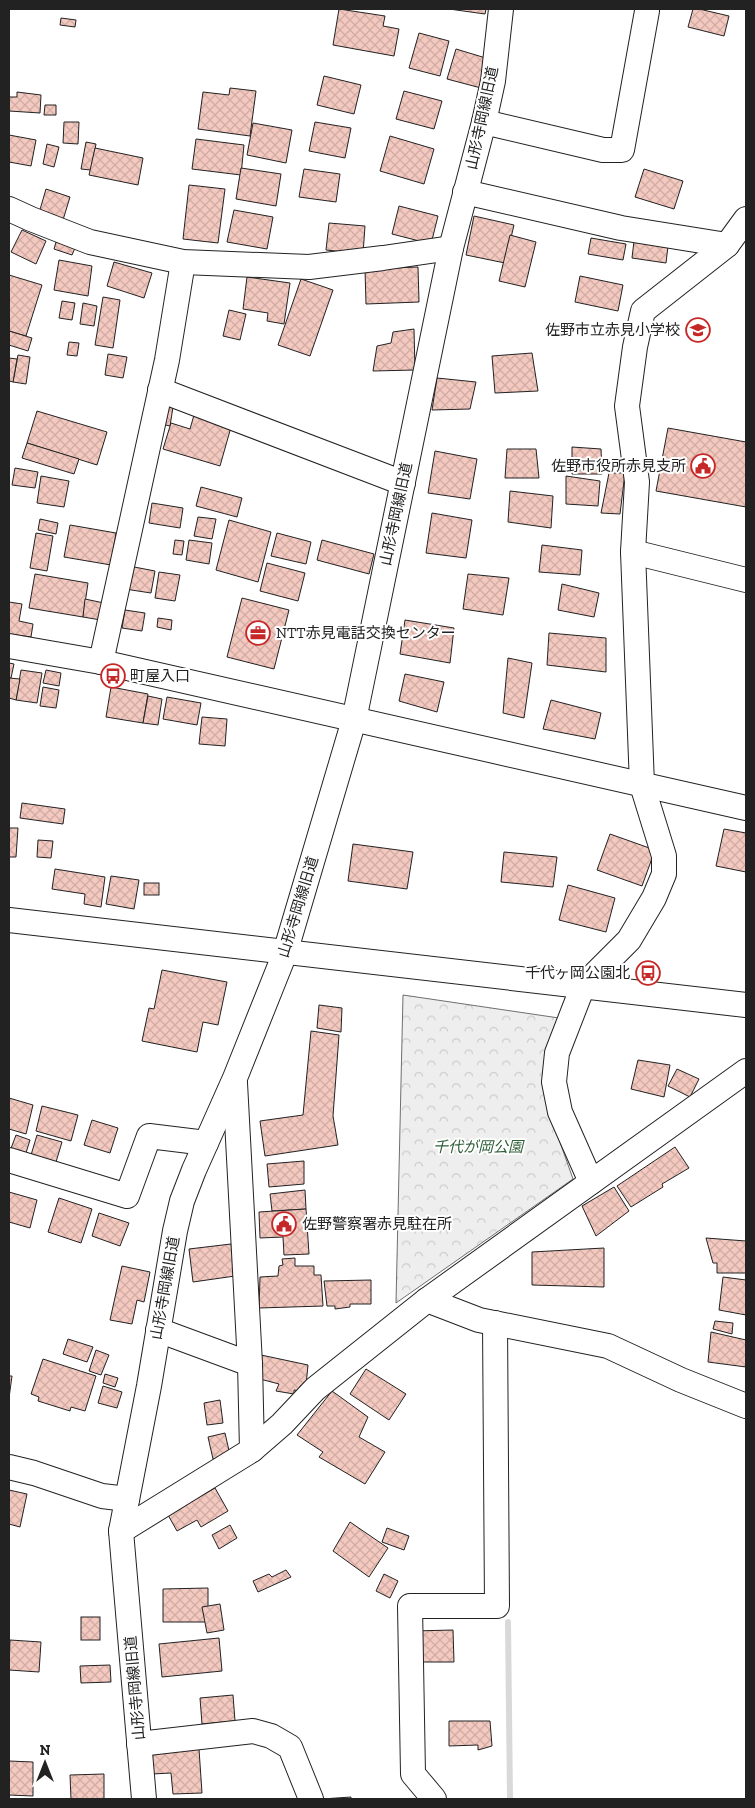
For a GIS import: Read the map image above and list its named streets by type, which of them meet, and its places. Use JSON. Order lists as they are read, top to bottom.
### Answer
{
  "streets": {
    "street": ["山形寺岡線旧道"]
  },
  "parks": ["千代が岡公園"],
  "places": {
    "school or university": ["佐野市立赤見小学校"],
    "public building": ["佐野市役所赤見支所", "佐野警察署赤見駐在所"],
    "office": ["NTT赤見電話交換センター"],
    "bus stop": ["町屋入口", "千代ヶ岡公園北"]
  },
  "north": "top"
}
